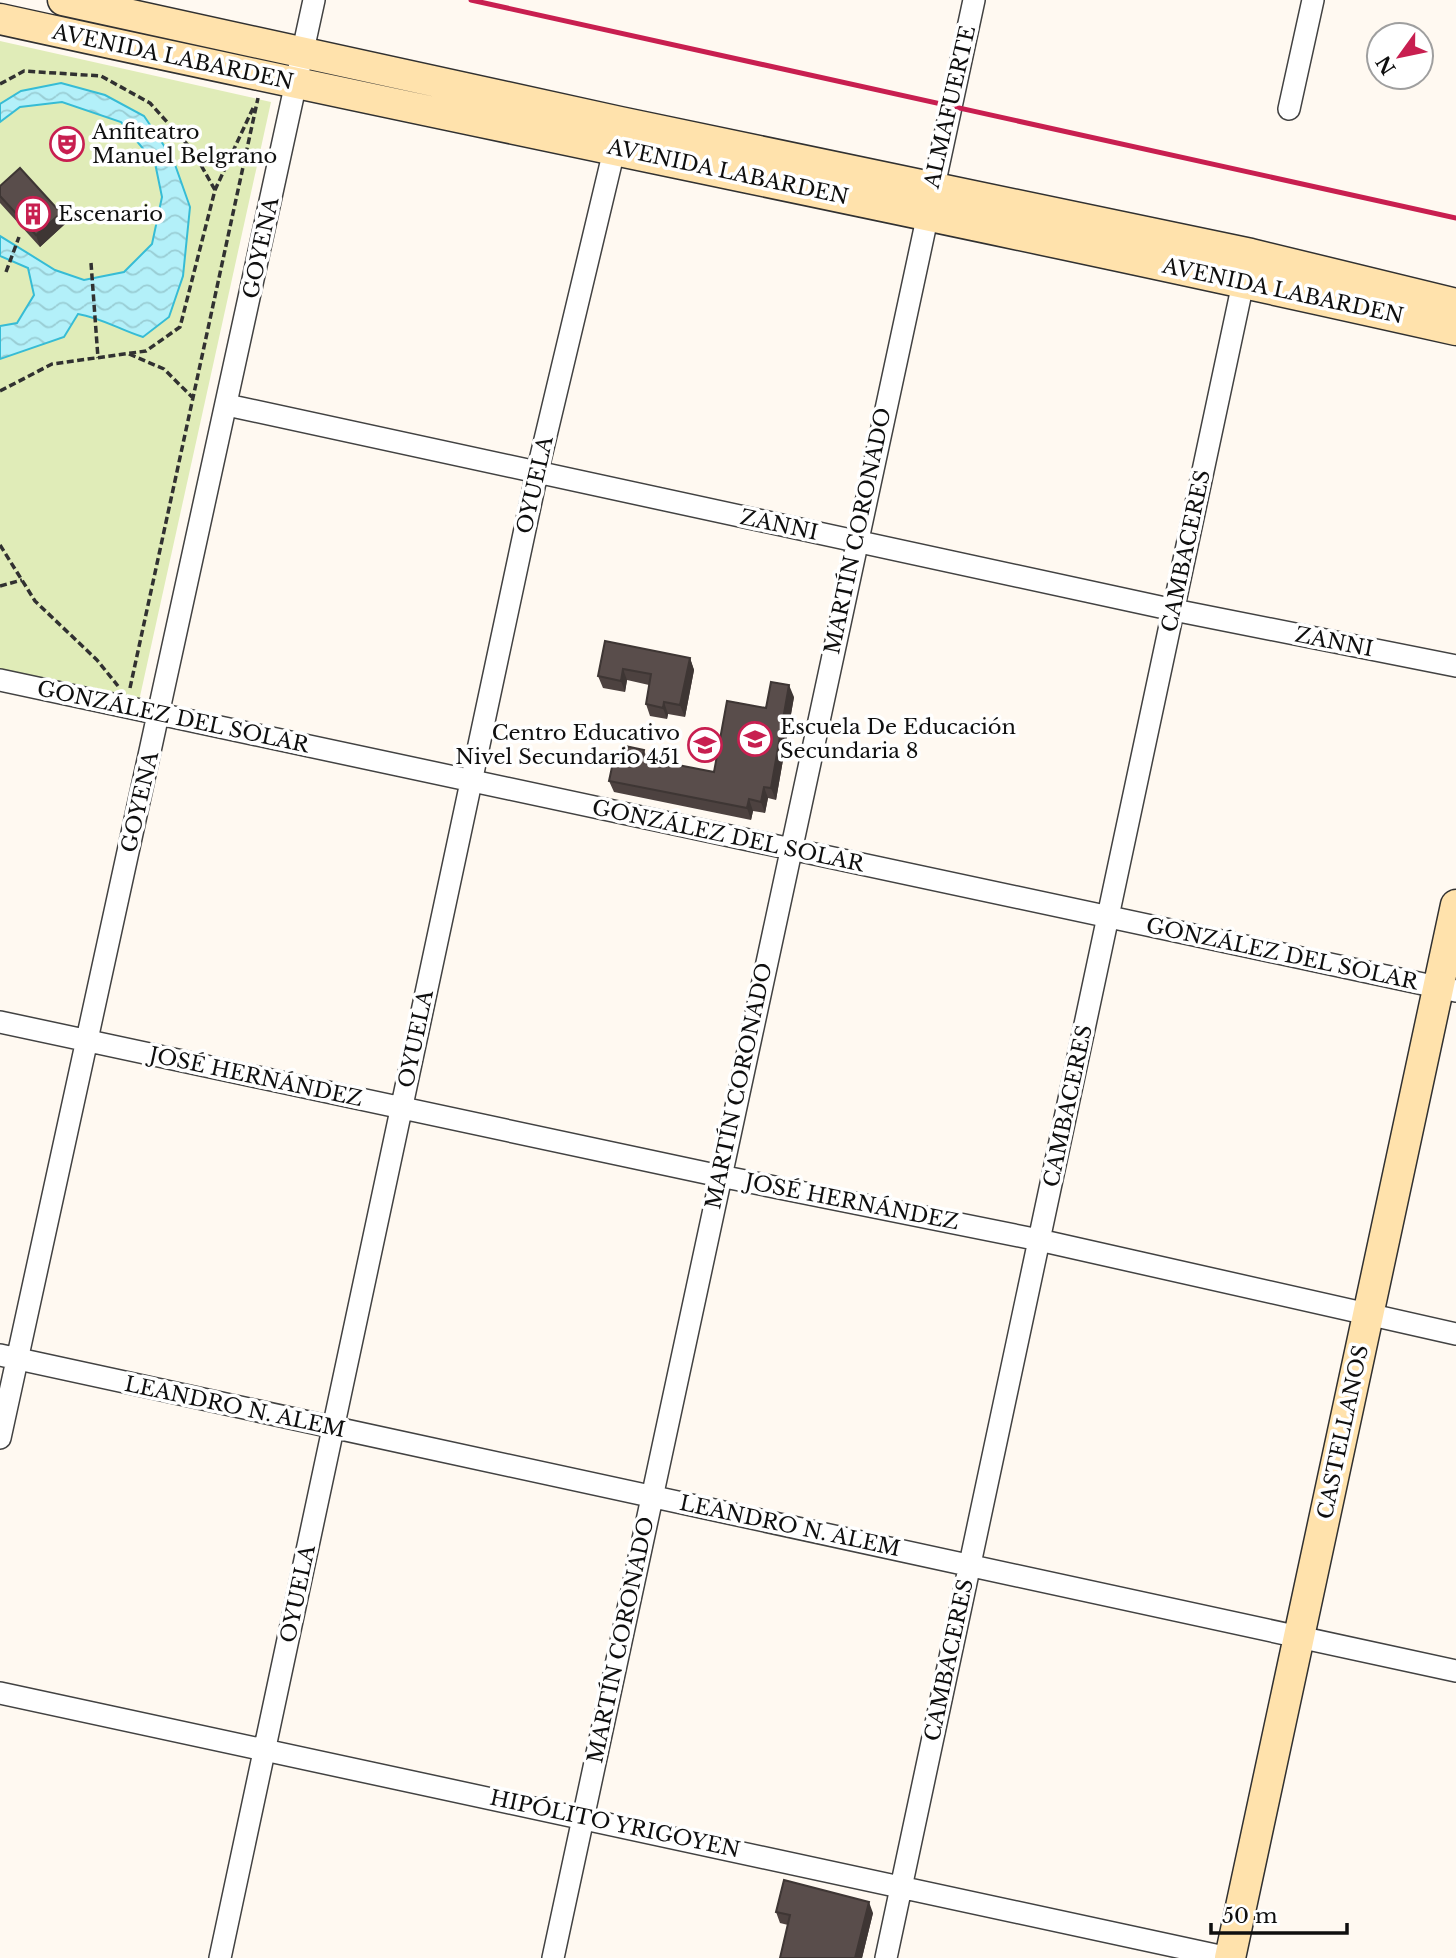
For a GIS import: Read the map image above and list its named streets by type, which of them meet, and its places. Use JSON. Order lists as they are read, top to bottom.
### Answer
{
  "streets": {
    "street": [
      "AVENIDA LABARDEN",
      "ALMAFUERTE",
      "GOYENA",
      "OYUELA",
      "ZANNI",
      "MARTÍN CORONADO",
      "CAMBACERES",
      "GONZÁLEZ DEL SOLAR",
      "JOSÉ HERNÁNDEZ",
      "LEANDRO N. ALEM",
      "CASTELLANOS",
      "HIPÓLITO YRIGOYEN"
    ]
  },
  "crossings": [
    ["AVENIDA LABARDEN", "ALMAFUERTE"],
    ["AVENIDA LABARDEN", "GOYENA"],
    ["AVENIDA LABARDEN", "OYUELA"],
    ["AVENIDA LABARDEN", "MARTÍN CORONADO"],
    ["AVENIDA LABARDEN", "CAMBACERES"],
    ["ALMAFUERTE", "MARTÍN CORONADO"],
    ["GOYENA", "ZANNI"],
    ["GOYENA", "GONZÁLEZ DEL SOLAR"],
    ["GOYENA", "JOSÉ HERNÁNDEZ"],
    ["GOYENA", "LEANDRO N. ALEM"],
    ["OYUELA", "ZANNI"],
    ["OYUELA", "GONZÁLEZ DEL SOLAR"],
    ["OYUELA", "JOSÉ HERNÁNDEZ"],
    ["OYUELA", "LEANDRO N. ALEM"],
    ["OYUELA", "HIPÓLITO YRIGOYEN"],
    ["ZANNI", "MARTÍN CORONADO"],
    ["ZANNI", "CAMBACERES"],
    ["MARTÍN CORONADO", "GONZÁLEZ DEL SOLAR"],
    ["MARTÍN CORONADO", "JOSÉ HERNÁNDEZ"],
    ["MARTÍN CORONADO", "LEANDRO N. ALEM"],
    ["MARTÍN CORONADO", "HIPÓLITO YRIGOYEN"],
    ["CAMBACERES", "GONZÁLEZ DEL SOLAR"],
    ["CAMBACERES", "JOSÉ HERNÁNDEZ"],
    ["CAMBACERES", "LEANDRO N. ALEM"],
    ["CAMBACERES", "HIPÓLITO YRIGOYEN"],
    ["GONZÁLEZ DEL SOLAR", "CASTELLANOS"],
    ["JOSÉ HERNÁNDEZ", "CASTELLANOS"],
    ["LEANDRO N. ALEM", "CASTELLANOS"],
    ["CASTELLANOS", "HIPÓLITO YRIGOYEN"]
  ],
  "places": {
    "theatre": ["Anfiteatro Manuel Belgrano"],
    "building": ["Escenario"],
    "school or university": ["Escuela De Educación Secundaria 8", "Centro Educativo Nivel Secundario 451"]
  },
  "scale_bar": "50 m",
  "north": "bottom left"
}
